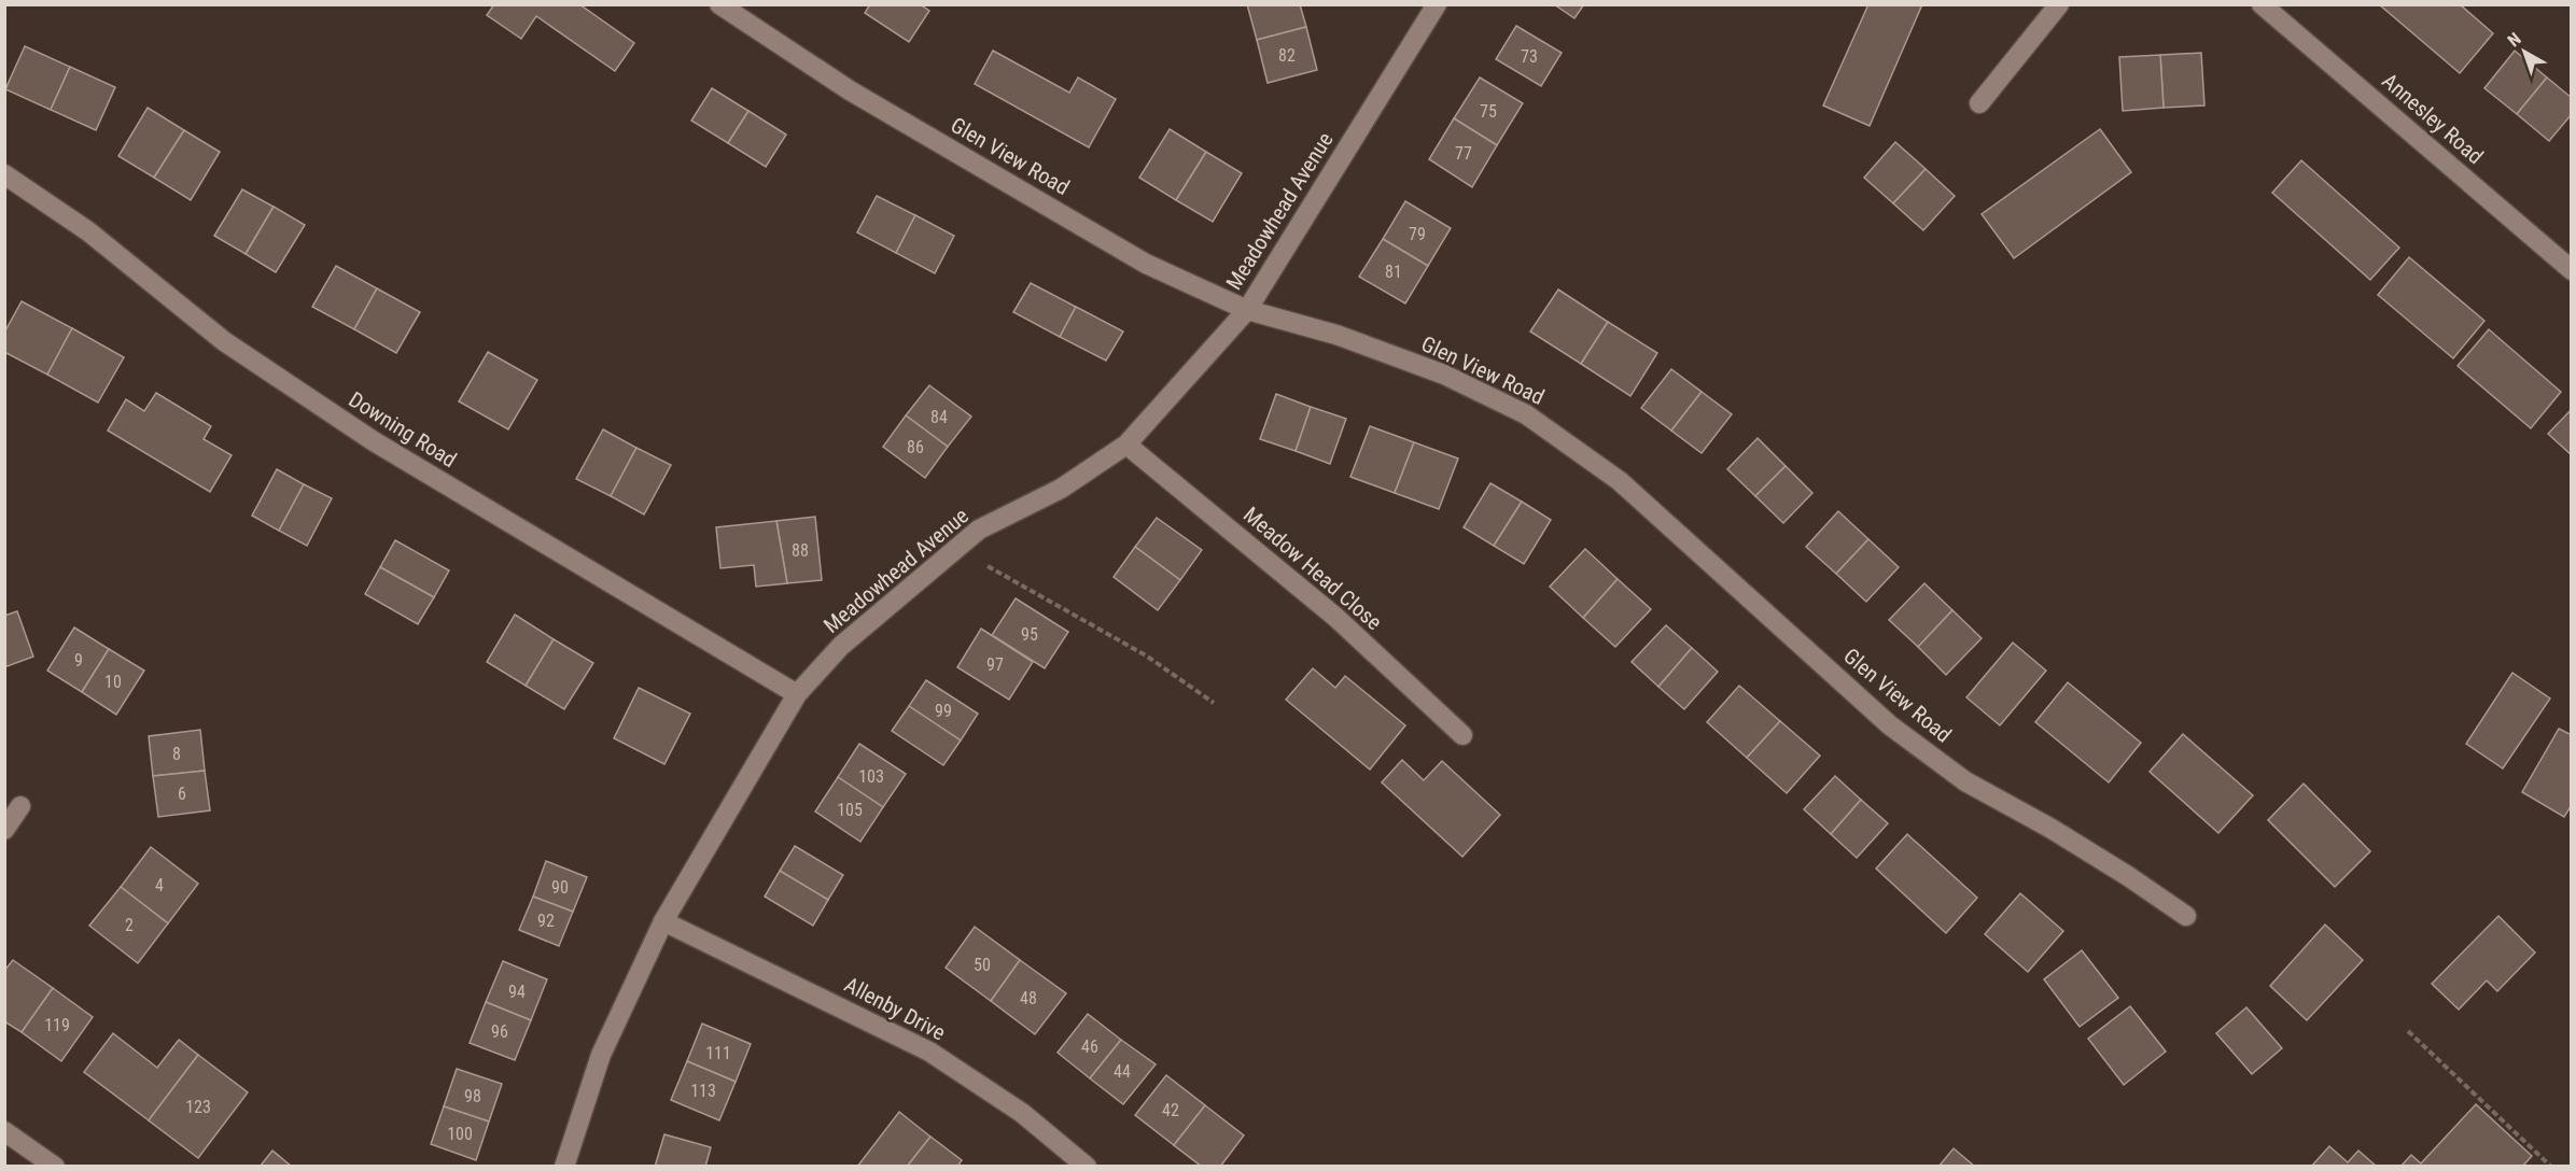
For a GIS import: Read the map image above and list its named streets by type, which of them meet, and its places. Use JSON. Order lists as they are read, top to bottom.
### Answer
{
  "streets": {
    "street": [
      "Annesley Road",
      "Glen View Road",
      "Meadowhead Avenue",
      "Downing Road",
      "Meadow Head Close",
      "Allenby Drive"
    ]
  },
  "crossings": [
    ["Glen View Road", "Meadowhead Avenue"],
    ["Meadowhead Avenue", "Downing Road"],
    ["Meadowhead Avenue", "Meadow Head Close"],
    ["Meadowhead Avenue", "Allenby Drive"]
  ],
  "house_numbers": [
    "82",
    "73",
    "75",
    "77",
    "79",
    "81",
    "84",
    "86",
    "88",
    "95",
    "9",
    "97",
    "10",
    "99",
    "8",
    "103",
    "6",
    "105",
    "4",
    "90",
    "92",
    "2",
    "50",
    "94",
    "48",
    "119",
    "96",
    "46",
    "111",
    "44",
    "113",
    "98",
    "123",
    "42",
    "100"
  ],
  "north": "top left"
}
